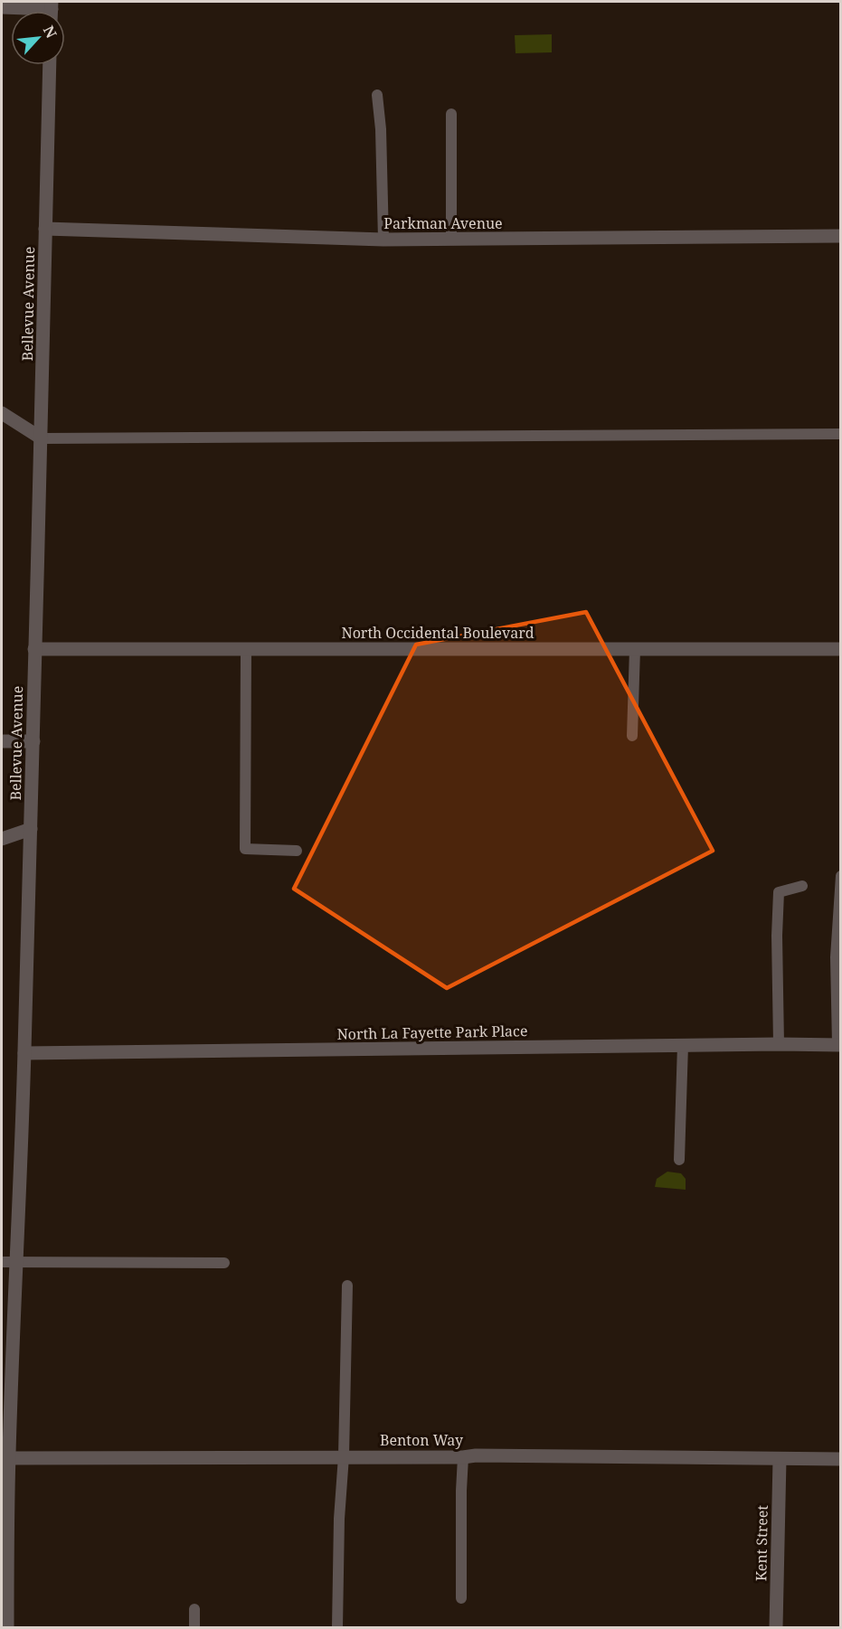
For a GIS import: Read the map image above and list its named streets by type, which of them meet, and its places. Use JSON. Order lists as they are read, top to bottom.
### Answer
{
  "streets": {
    "street": [
      "Parkman Avenue",
      "Bellevue Avenue",
      "North Occidental Boulevard",
      "North La Fayette Park Place",
      "Benton Way",
      "Kent Street"
    ]
  },
  "crossings": [
    ["Parkman Avenue", "Bellevue Avenue"],
    ["Bellevue Avenue", "North Occidental Boulevard"],
    ["Bellevue Avenue", "North La Fayette Park Place"],
    ["Bellevue Avenue", "Benton Way"],
    ["Benton Way", "Kent Street"]
  ],
  "north": "top right"
}
